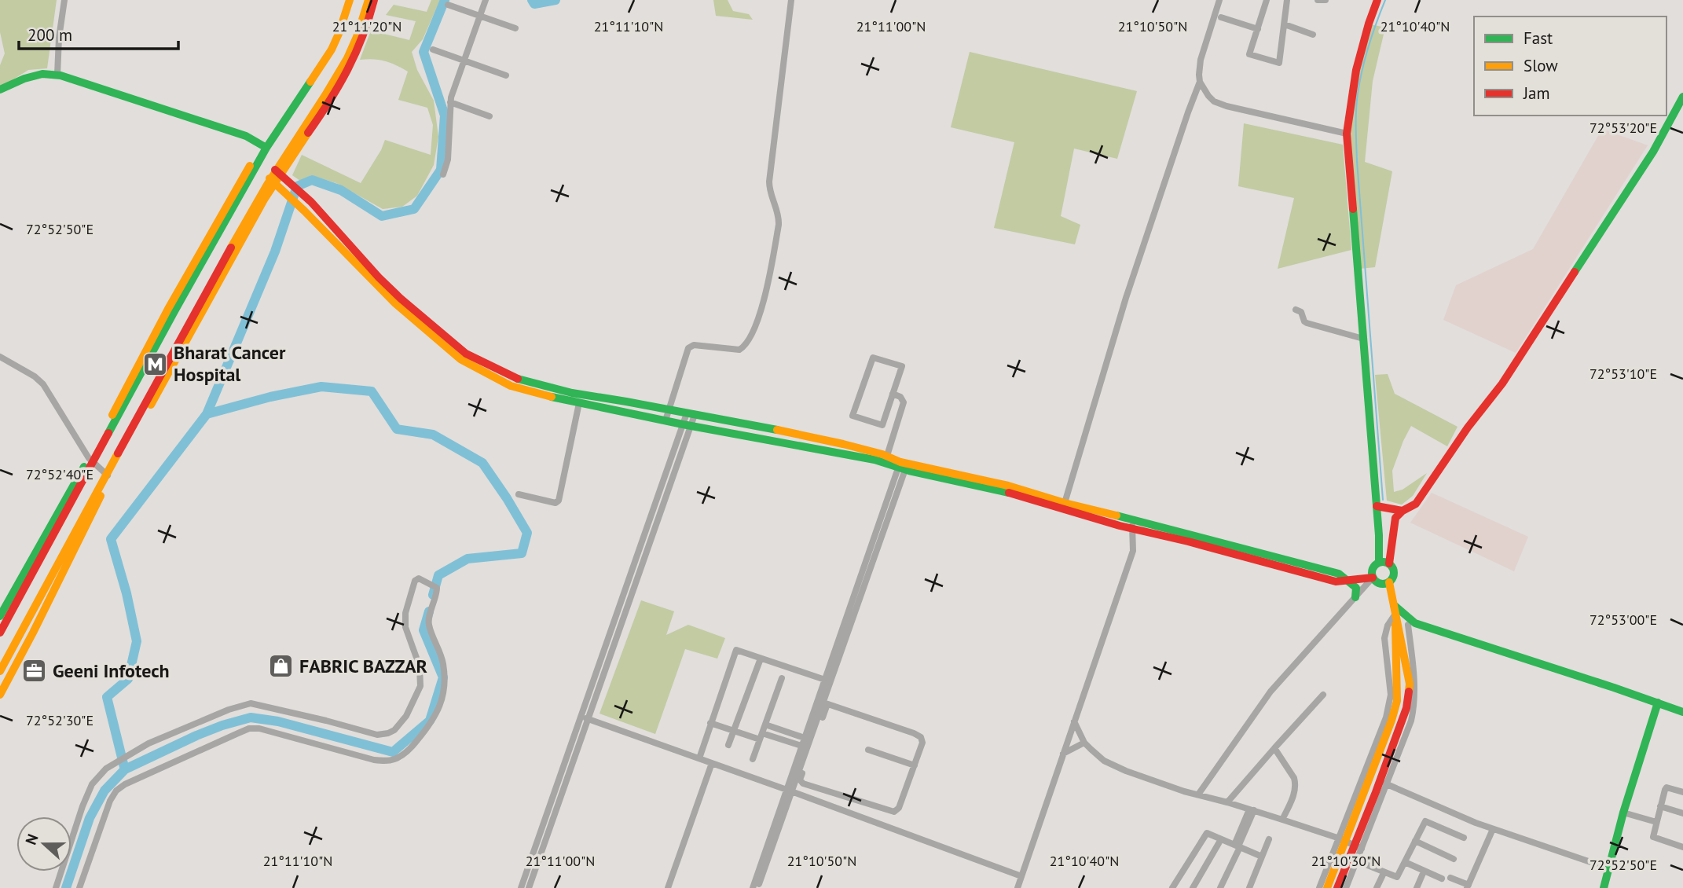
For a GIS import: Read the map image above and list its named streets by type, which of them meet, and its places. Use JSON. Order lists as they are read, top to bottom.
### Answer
{
  "places": {
    "metro station": ["Bharat Cancer Hospital"],
    "shop": ["FABRIC BAZZAR"],
    "office": ["Geeni Infotech"]
  },
  "legend": ["Fast", "Slow", "Jam"],
  "scale_bar": "200 m",
  "north": "left",
  "coordinates": [
    "21°11'20\"N",
    "21°11'10\"N",
    "21°11'00\"N",
    "21°10'50\"N",
    "21°10'40\"N",
    "72°53'20\"E",
    "72°52'50\"E",
    "72°53'10\"E",
    "72°52'40\"E",
    "72°53'00\"E",
    "72°52'30\"E",
    "21°10'30\"N"
  ]
}
